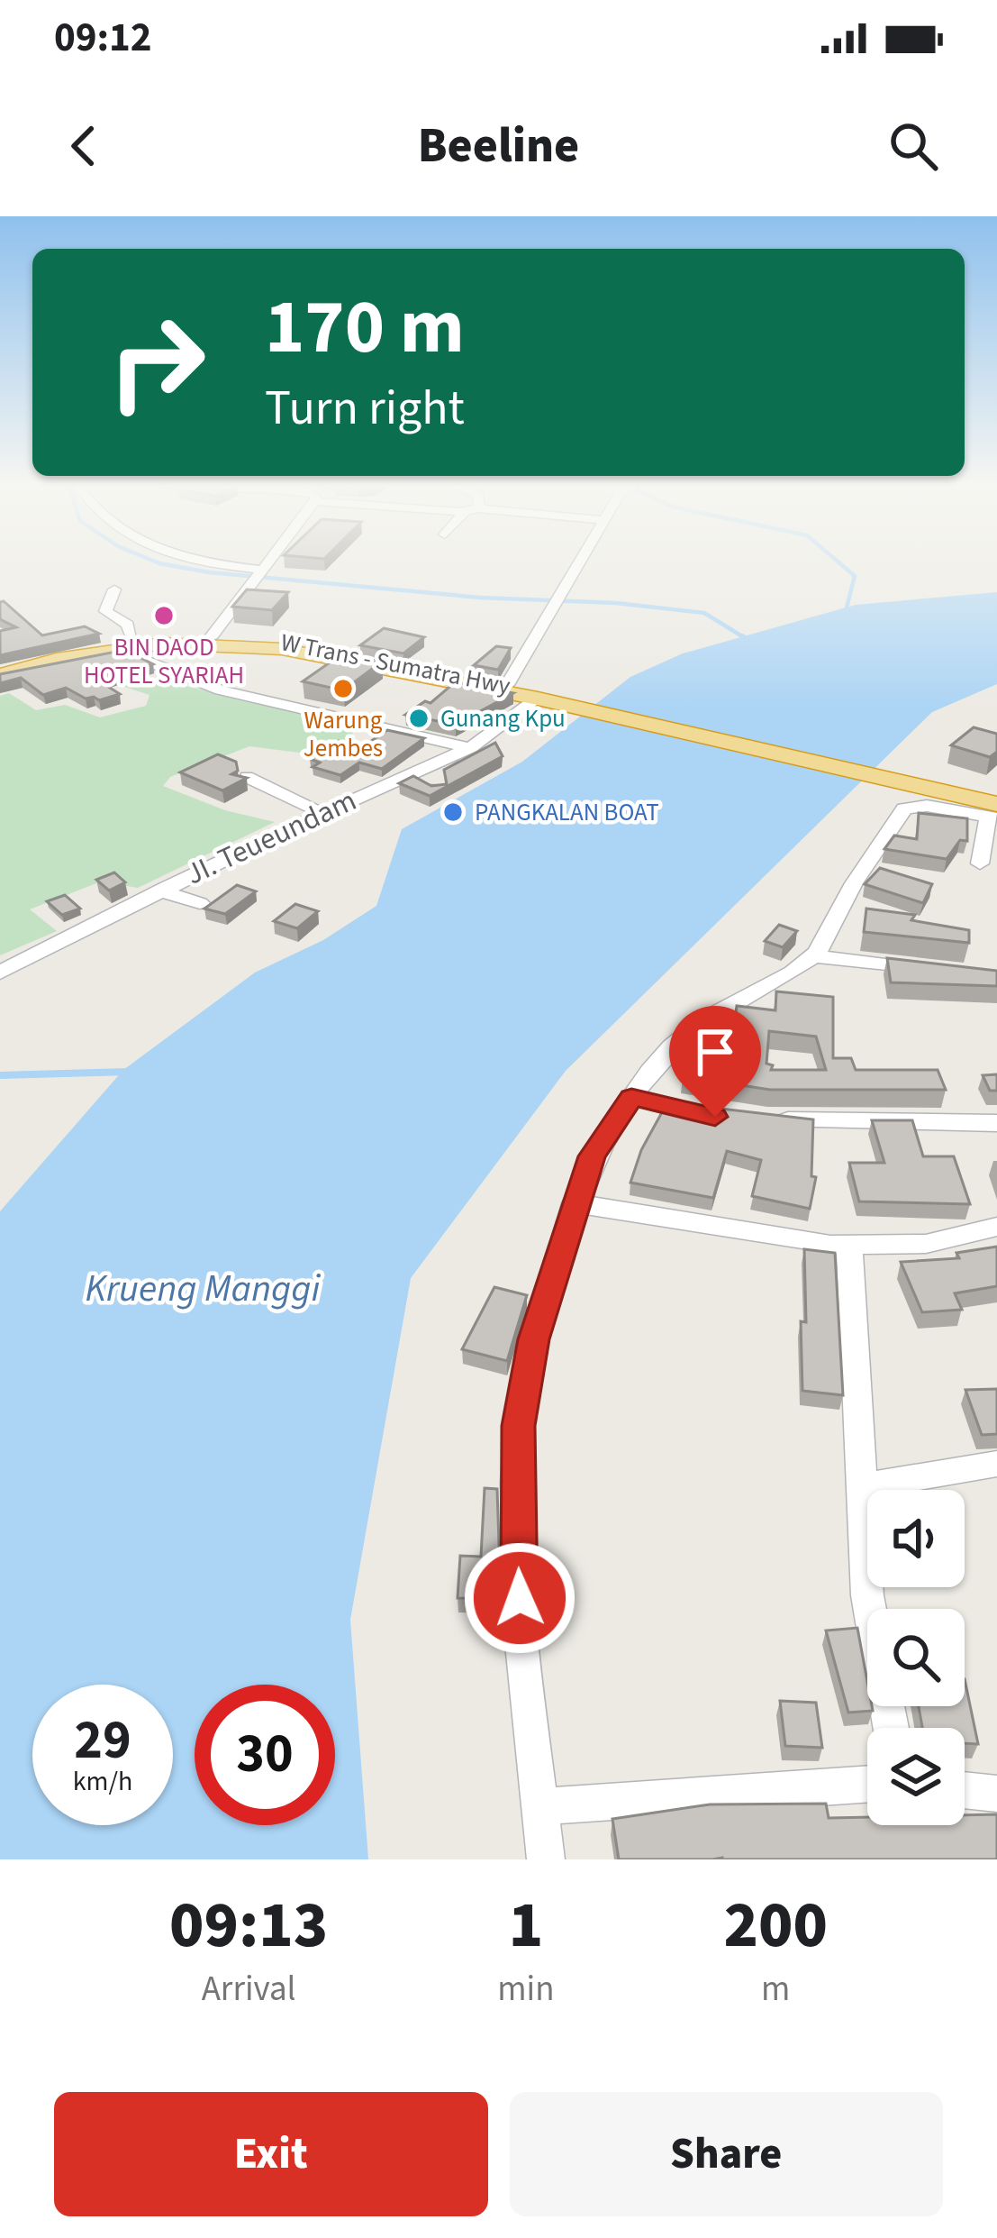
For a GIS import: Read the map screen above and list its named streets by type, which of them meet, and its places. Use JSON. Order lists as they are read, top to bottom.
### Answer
{
  "streets": {
    "highway": ["W Trans - Sumatra Hwy"],
    "street": ["JI. Teueundam"]
  },
  "crossings": [
    ["W Trans - Sumatra Hwy", "JI. Teueundam"]
  ],
  "water": ["Krueng Manggi"],
  "places": [
    "BIN DAOD HOTEL SYARIAH",
    "Warung Jembes",
    "Gunang Kpu",
    "PANGKALAN BOAT"
  ],
  "page": {
    "status": "09:12",
    "header": "Beeline",
    "turn": ["170 m", "Turn right"],
    "speed": "29 km/h",
    "limit": "30",
    "eta": [
      "09:13",
      "Arrival",
      "1",
      "min",
      "200",
      "m"
    ],
    "buttons": ["Exit", "Share"]
  }
}
